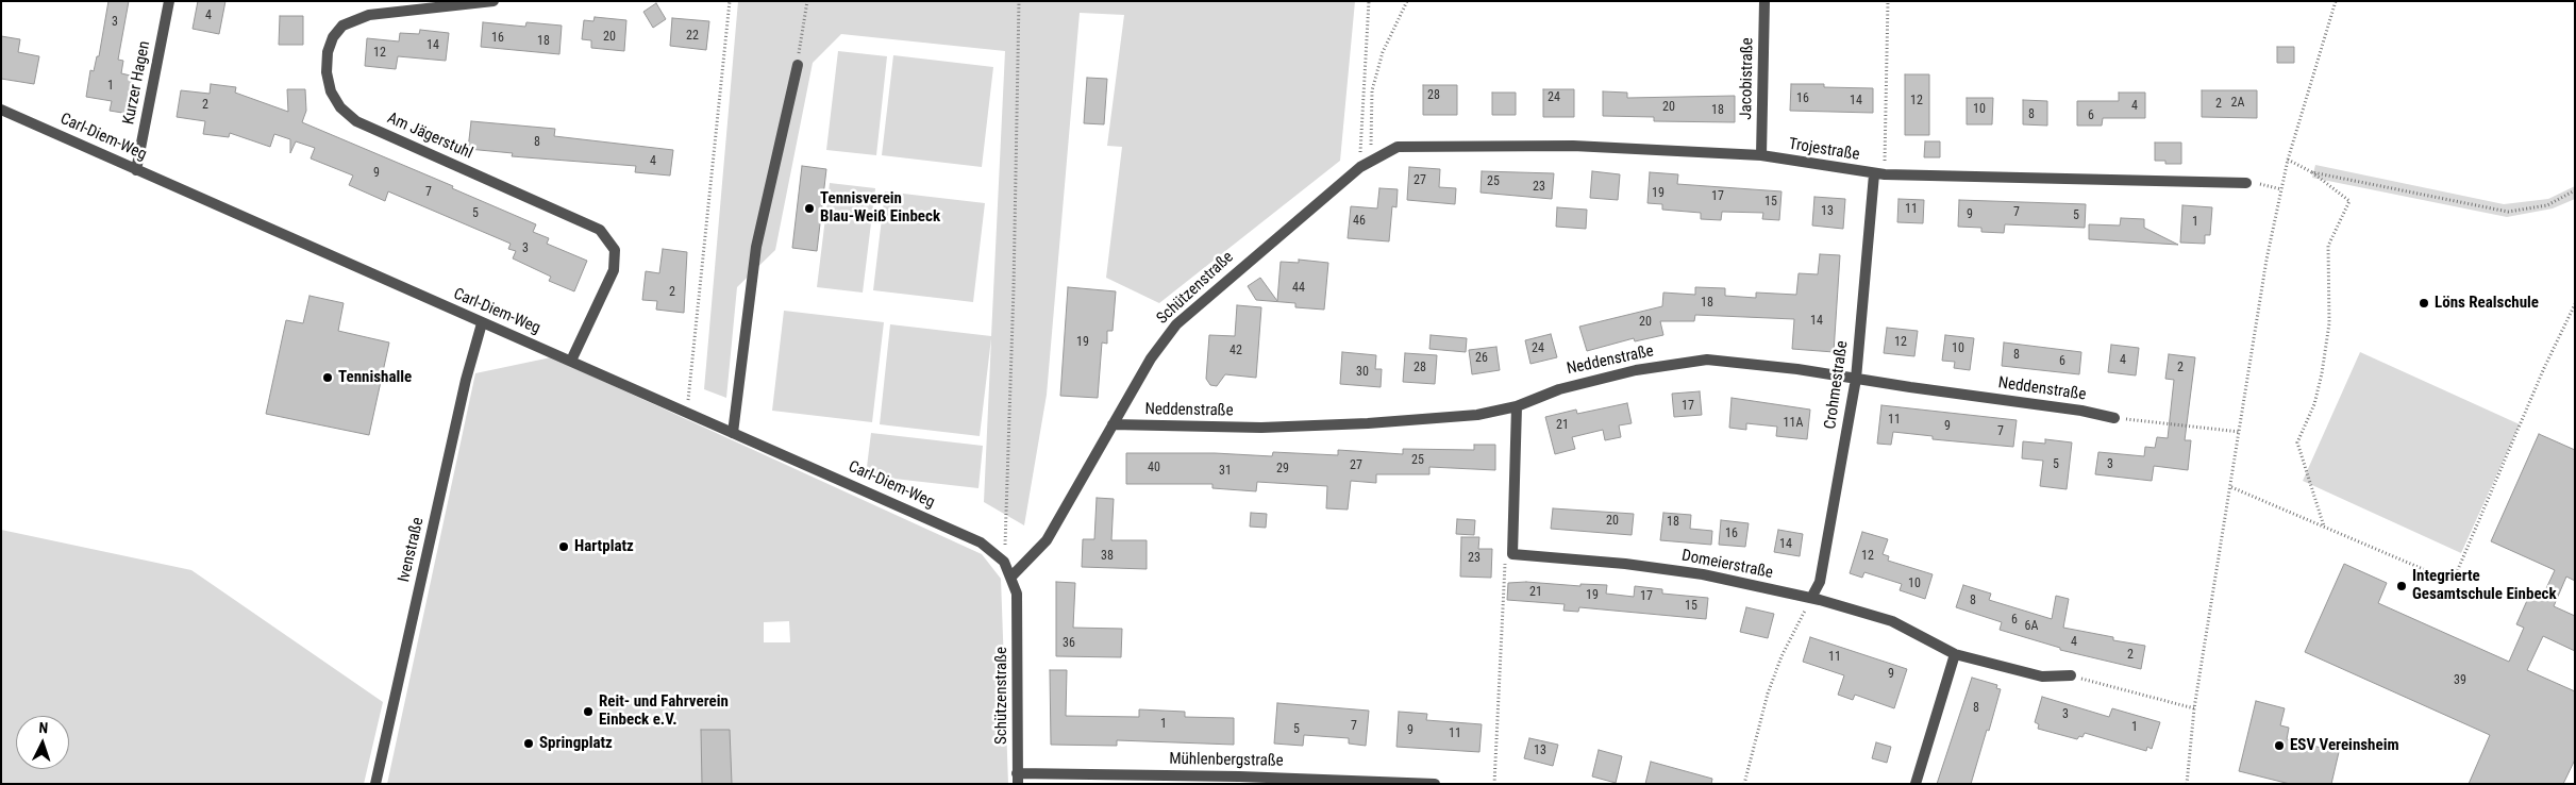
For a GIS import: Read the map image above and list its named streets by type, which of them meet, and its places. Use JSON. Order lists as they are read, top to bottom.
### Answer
{
  "streets": {
    "street": [
      "Jacobistraße",
      "Kurzer Hagen",
      "Am Jägerstuhl",
      "Carl-Diem-Weg",
      "Trojestraße",
      "Schützenstraße",
      "Neddenstraße",
      "Crohmestraße",
      "Ivenstraße",
      "Domeierstraße",
      "Mühlenbergstraße"
    ]
  },
  "crossings": [
    ["Jacobistraße", "Trojestraße"],
    ["Kurzer Hagen", "Carl-Diem-Weg"],
    ["Am Jägerstuhl", "Carl-Diem-Weg"],
    ["Carl-Diem-Weg", "Schützenstraße"],
    ["Carl-Diem-Weg", "Ivenstraße"],
    ["Trojestraße", "Schützenstraße"],
    ["Trojestraße", "Crohmestraße"],
    ["Schützenstraße", "Neddenstraße"],
    ["Schützenstraße", "Mühlenbergstraße"],
    ["Neddenstraße", "Crohmestraße"],
    ["Crohmestraße", "Domeierstraße"]
  ],
  "places": [
    "Tennisverein Blau-Weiß Einbeck",
    "Löns Realschule",
    "Tennishalle",
    "Hartplatz",
    "Integrierte Gesamtschule Einbeck",
    "Reit- und Fahrverein Einbeck e.V.",
    "Springplatz",
    "ESV Vereinsheim"
  ],
  "house_numbers": [
    "4",
    "3",
    "22",
    "20",
    "16",
    "18",
    "14",
    "12",
    "1",
    "28",
    "24",
    "16",
    "14",
    "12",
    "2A",
    "2",
    "2",
    "4",
    "20",
    "10",
    "18",
    "8",
    "6",
    "8",
    "4",
    "9",
    "27",
    "25",
    "23",
    "7",
    "19",
    "17",
    "15",
    "11",
    "13",
    "7",
    "5",
    "9",
    "5",
    "46",
    "1",
    "3",
    "44",
    "2",
    "18",
    "14",
    "20",
    "19",
    "12",
    "24",
    "10",
    "42",
    "8",
    "26",
    "4",
    "6",
    "28",
    "2",
    "30",
    "17",
    "11",
    "11A",
    "21",
    "9",
    "7",
    "25",
    "5",
    "3",
    "27",
    "40",
    "29",
    "31",
    "20",
    "18",
    "16",
    "14",
    "38",
    "12",
    "23",
    "10",
    "21",
    "19",
    "17",
    "8",
    "15",
    "6",
    "6A",
    "4",
    "36",
    "2",
    "11",
    "9",
    "39",
    "8",
    "3",
    "1",
    "7",
    "1",
    "5",
    "9",
    "11",
    "13"
  ],
  "north": "top"
}
